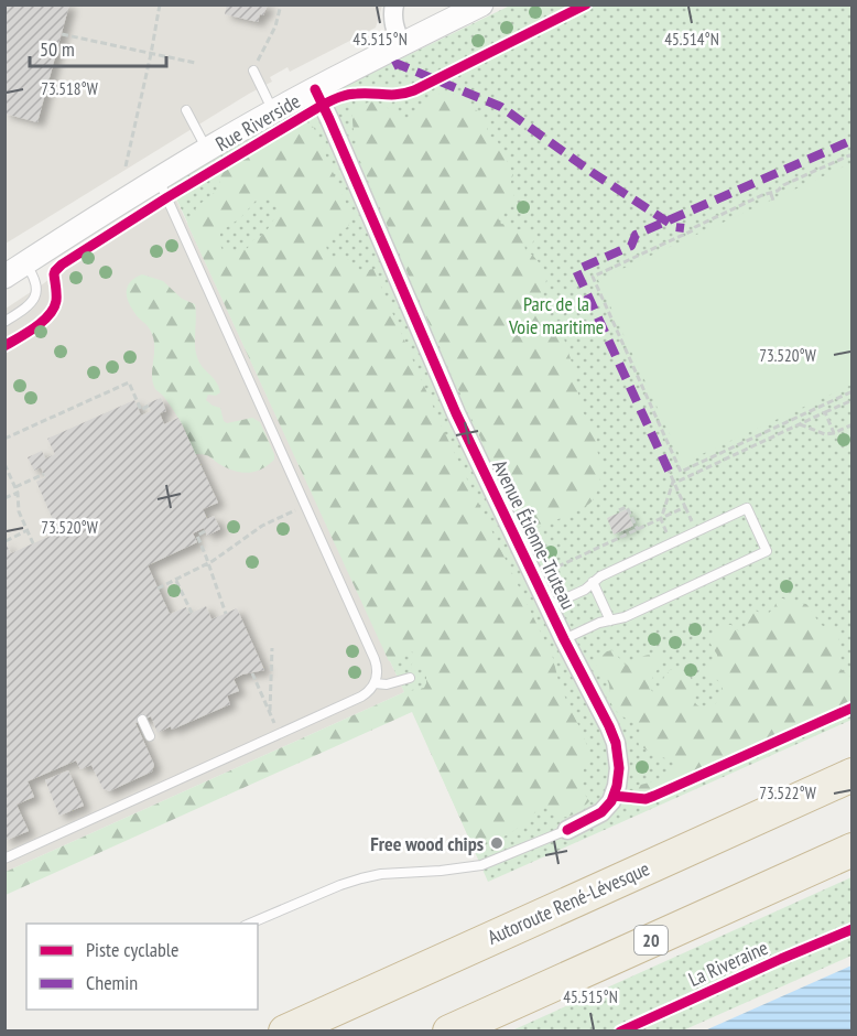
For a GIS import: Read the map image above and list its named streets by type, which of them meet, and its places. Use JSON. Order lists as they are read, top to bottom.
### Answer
{
  "streets": {
    "highway": ["Autoroute René-Lévesque", "20"],
    "street": ["Rue Riverside", "Avenue Étienne-Truteau"],
    "cycle path": ["La Riveraine"]
  },
  "crossings": [
    ["Rue Riverside", "Avenue Étienne-Truteau"]
  ],
  "parks": ["Parc de la Voie maritime"],
  "places": ["Free wood chips"],
  "legend": ["Piste cyclable", "Chemin"],
  "scale_bar": "50 m",
  "coordinates": [
    "45.515°N",
    "45.514°N",
    "73.518°W",
    "73.520°W",
    "73.522°W"
  ]
}
